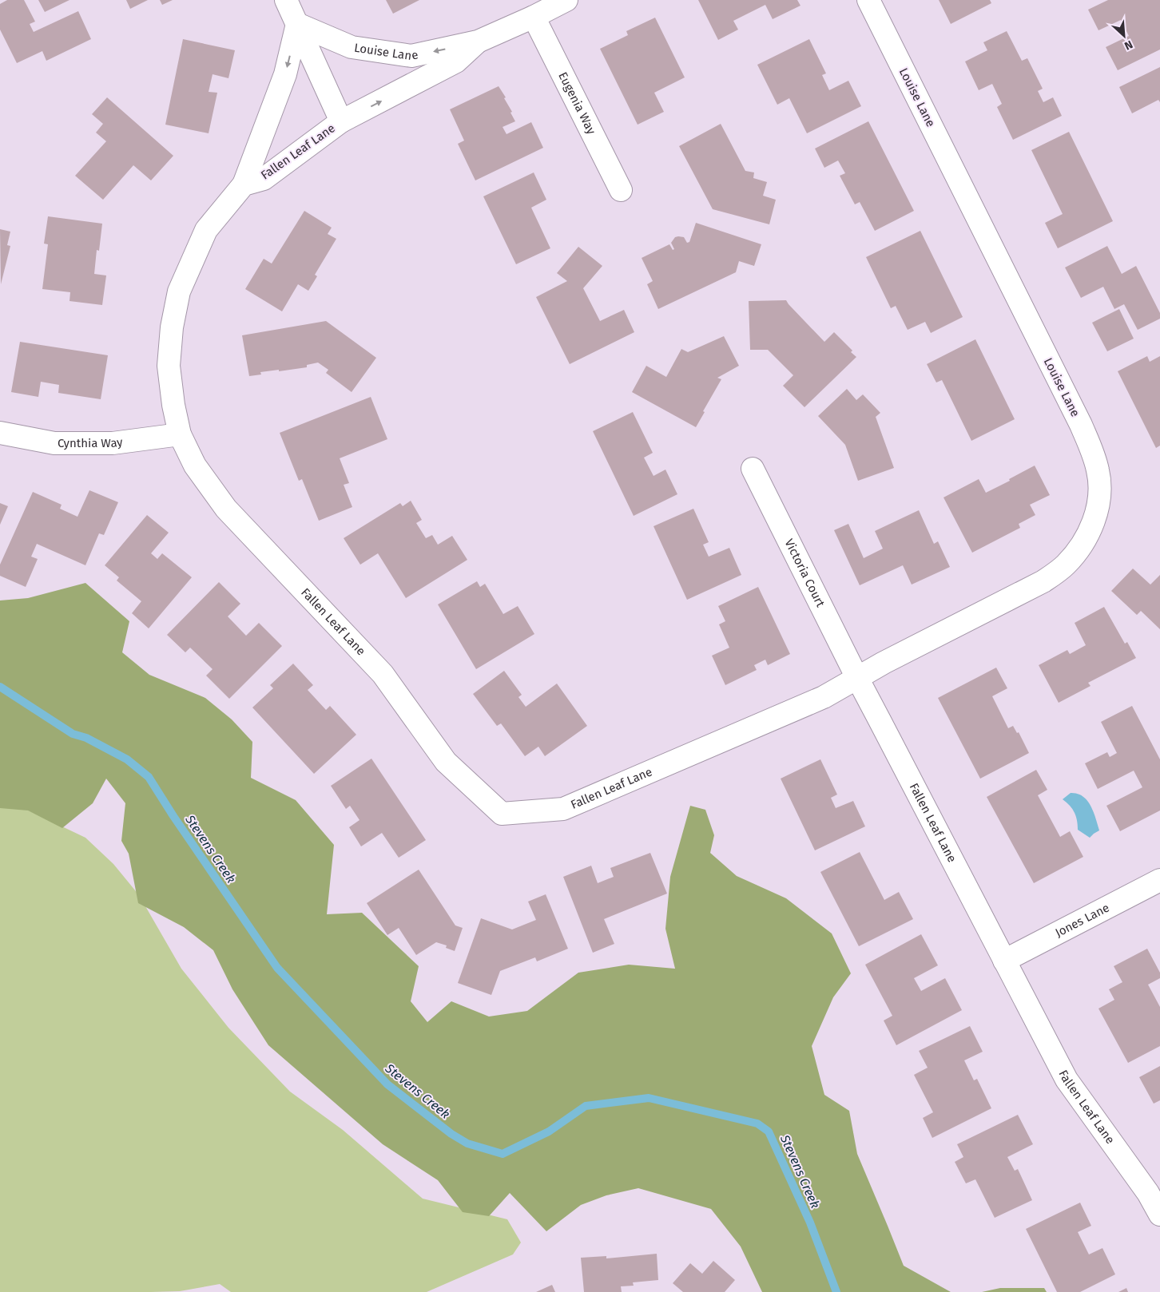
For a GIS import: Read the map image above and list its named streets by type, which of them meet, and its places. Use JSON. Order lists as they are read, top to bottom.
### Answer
{
  "streets": {
    "street": [
      "Louise Lane",
      "Eugenia Way",
      "Fallen Leaf Lane",
      "Cynthia Way",
      "Victoria Court",
      "Jones Lane"
    ]
  },
  "crossings": [
    ["Louise Lane", "Eugenia Way"],
    ["Louise Lane", "Fallen Leaf Lane"],
    ["Louise Lane", "Victoria Court"],
    ["Fallen Leaf Lane", "Cynthia Way"],
    ["Fallen Leaf Lane", "Victoria Court"],
    ["Fallen Leaf Lane", "Jones Lane"]
  ],
  "water": ["Stevens Creek"],
  "north": "bottom right"
}
